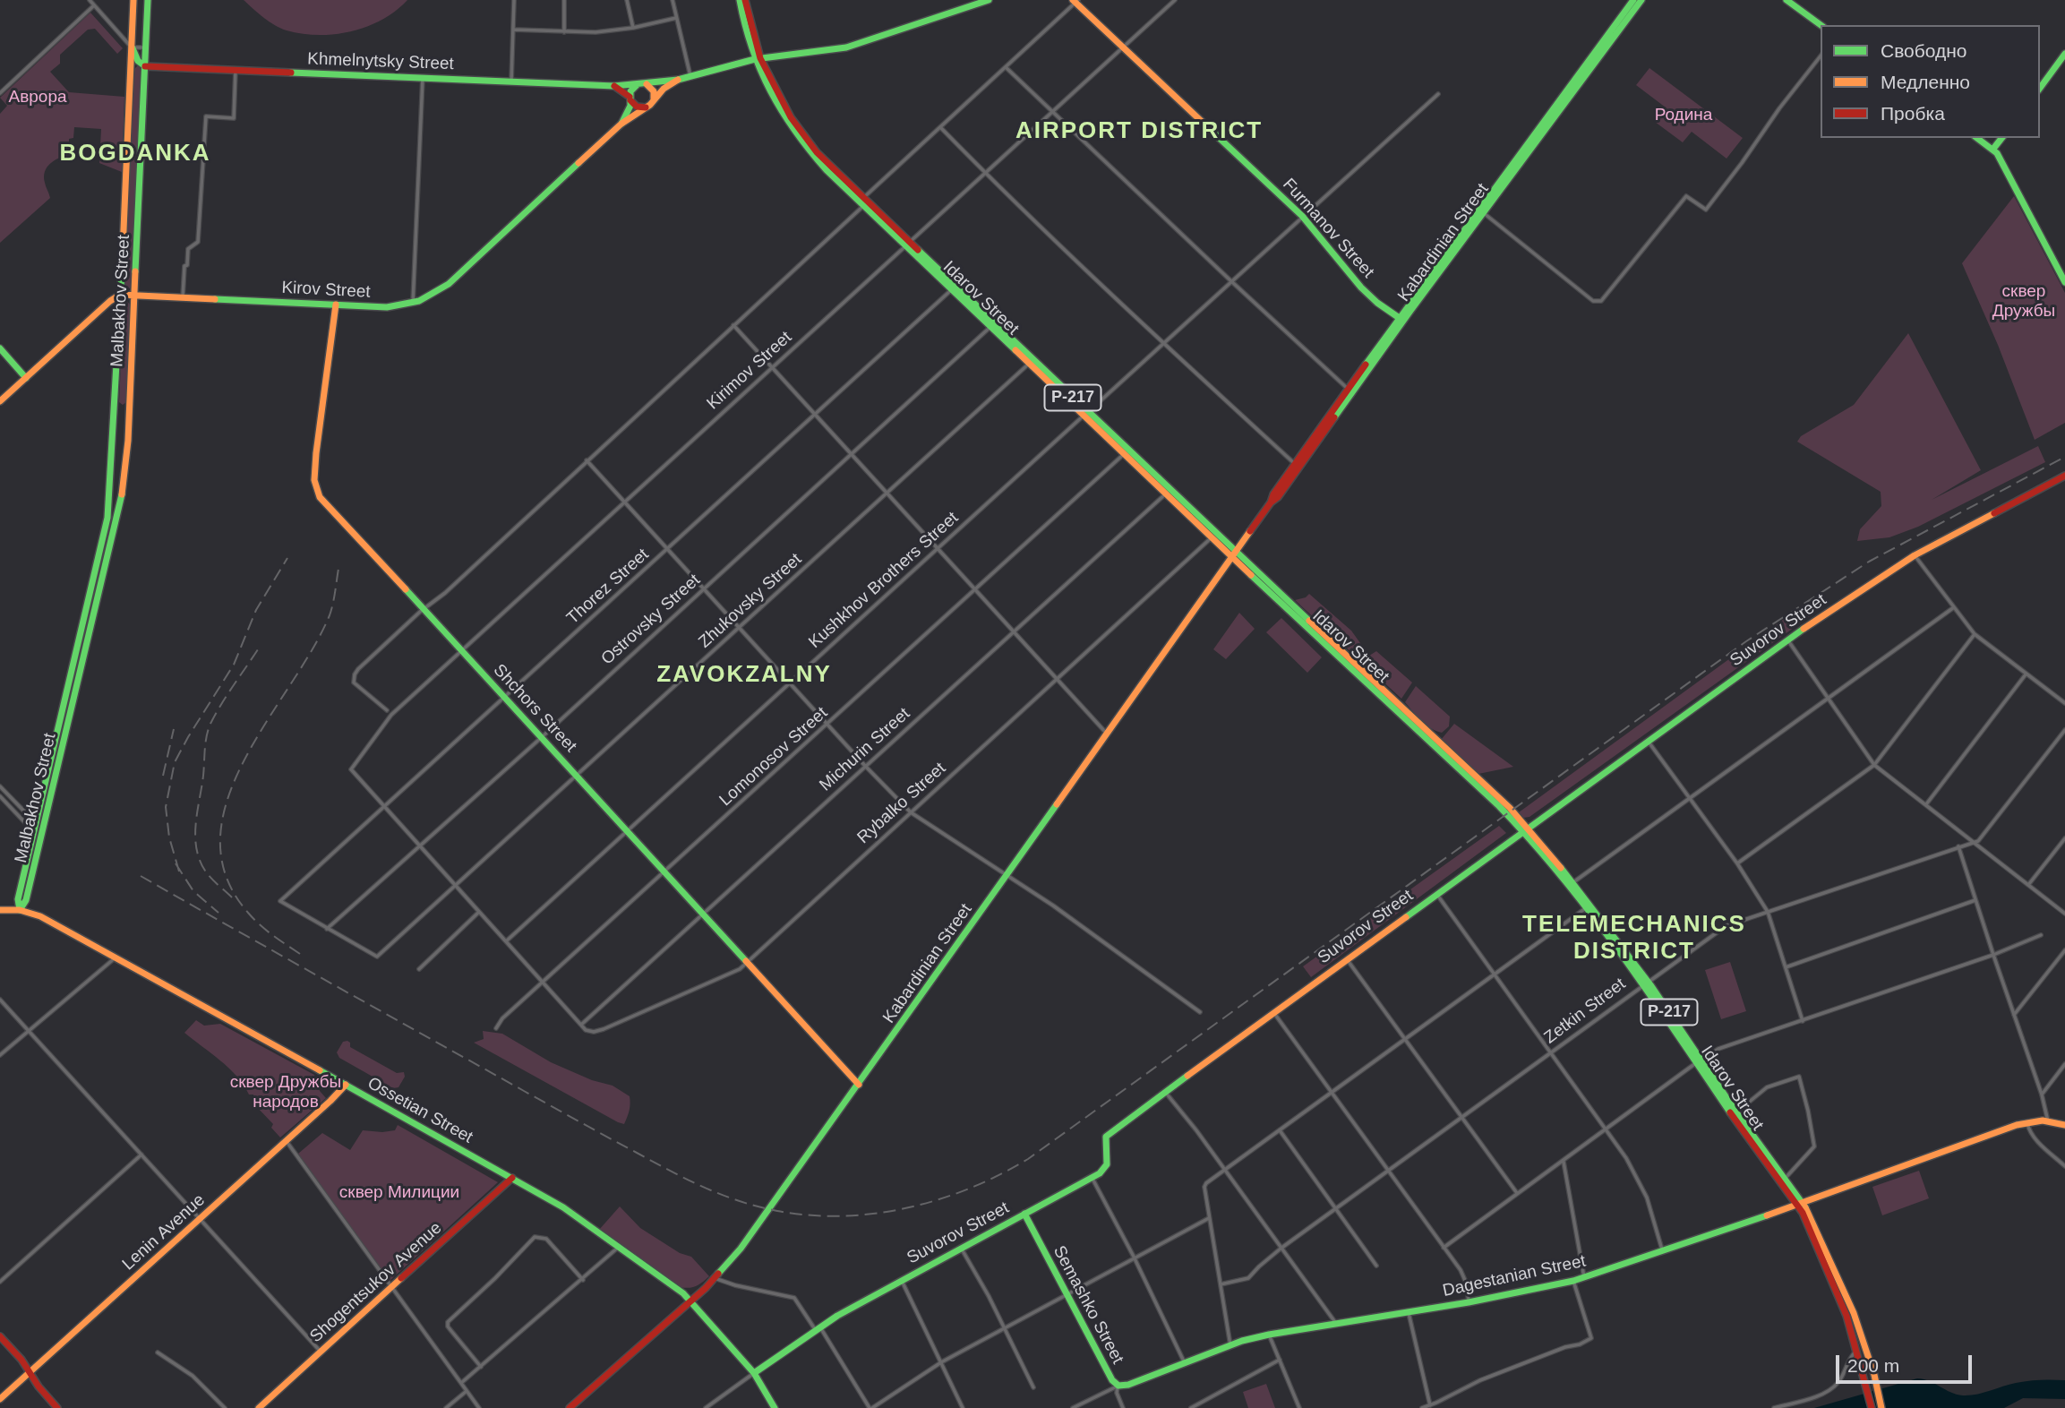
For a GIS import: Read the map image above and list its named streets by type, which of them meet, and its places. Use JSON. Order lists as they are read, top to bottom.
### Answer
{
  "streets": {
    "main road": [
      "Khmelnytsky Street",
      "Furmanov Street",
      "Kabardinian Street",
      "Kirov Street",
      "Idarov Street",
      "Malbakhov Street",
      "Р-217",
      "Suvorov Street",
      "Shchors Street",
      "Ossetian Street",
      "Lenin Avenue",
      "Dagestanian Street",
      "Shogentsukov Avenue",
      "Semashko Street"
    ],
    "street": [
      "Kirimov Street",
      "Kushkhov Brothers Street",
      "Thorez Street",
      "Zhukovsky Street",
      "Ostrovsky Street",
      "Michurin Street",
      "Lomonosov Street",
      "Rybalko Street",
      "Zetkin Street"
    ]
  },
  "crossings": [
    ["Khmelnytsky Street", "Kirov Street"],
    ["Khmelnytsky Street", "Malbakhov Street"],
    ["Furmanov Street", "Kabardinian Street"],
    ["Furmanov Street", "Kirimov Street"],
    ["Furmanov Street", "Kushkhov Brothers Street"],
    ["Kabardinian Street", "Idarov Street"],
    ["Kabardinian Street", "Shchors Street"],
    ["Kabardinian Street", "Ossetian Street"],
    ["Kirov Street", "Malbakhov Street"],
    ["Kirov Street", "Shchors Street"],
    ["Idarov Street", "Kirimov Street"],
    ["Idarov Street", "Kushkhov Brothers Street"],
    ["Idarov Street", "Thorez Street"],
    ["Idarov Street", "Zhukovsky Street"],
    ["Idarov Street", "Ostrovsky Street"],
    ["Idarov Street", "Suvorov Street"],
    ["Idarov Street", "Michurin Street"],
    ["Idarov Street", "Lomonosov Street"],
    ["Idarov Street", "Rybalko Street"],
    ["Idarov Street", "Zetkin Street"],
    ["Idarov Street", "Dagestanian Street"],
    ["Malbakhov Street", "Ossetian Street"],
    ["Kirimov Street", "Thorez Street"],
    ["Kirimov Street", "Shchors Street"],
    ["Kushkhov Brothers Street", "Shchors Street"],
    ["Thorez Street", "Zhukovsky Street"],
    ["Thorez Street", "Ostrovsky Street"],
    ["Thorez Street", "Shchors Street"],
    ["Zhukovsky Street", "Ostrovsky Street"],
    ["Zhukovsky Street", "Shchors Street"],
    ["Ostrovsky Street", "Shchors Street"],
    ["Suvorov Street", "Ossetian Street"],
    ["Suvorov Street", "Semashko Street"],
    ["Shchors Street", "Michurin Street"],
    ["Shchors Street", "Lomonosov Street"],
    ["Shchors Street", "Rybalko Street"],
    ["Michurin Street", "Rybalko Street"],
    ["Ossetian Street", "Lenin Avenue"],
    ["Ossetian Street", "Shogentsukov Avenue"],
    ["Dagestanian Street", "Semashko Street"]
  ],
  "districts": [
    "AIRPORT DISTRICT",
    "BOGDANKA",
    "ZAVOKZALNY",
    "TELEMECHANICS DISTRICT"
  ],
  "parks": [
    "Аврора",
    "Родина",
    "сквер Дружбы",
    "сквер Дружбы народов",
    "сквер Милиции"
  ],
  "legend": ["Свободно", "Медленно", "Пробка"],
  "scale_bar": "200 m"
}
